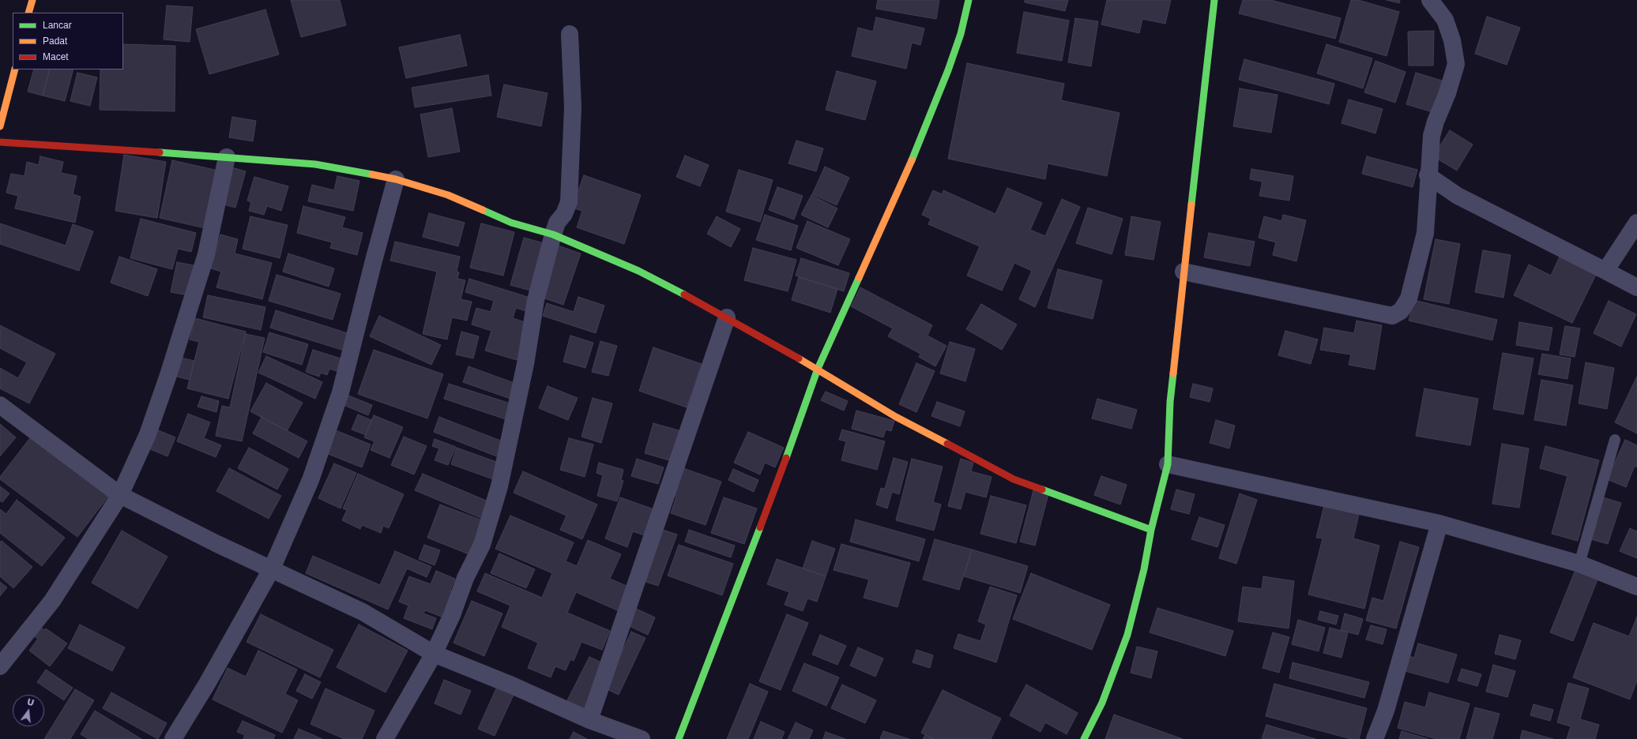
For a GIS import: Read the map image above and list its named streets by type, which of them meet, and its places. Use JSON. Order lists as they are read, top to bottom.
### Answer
{
  "legend": ["Lancar", "Padat", "Macet"],
  "north": "top"
}
